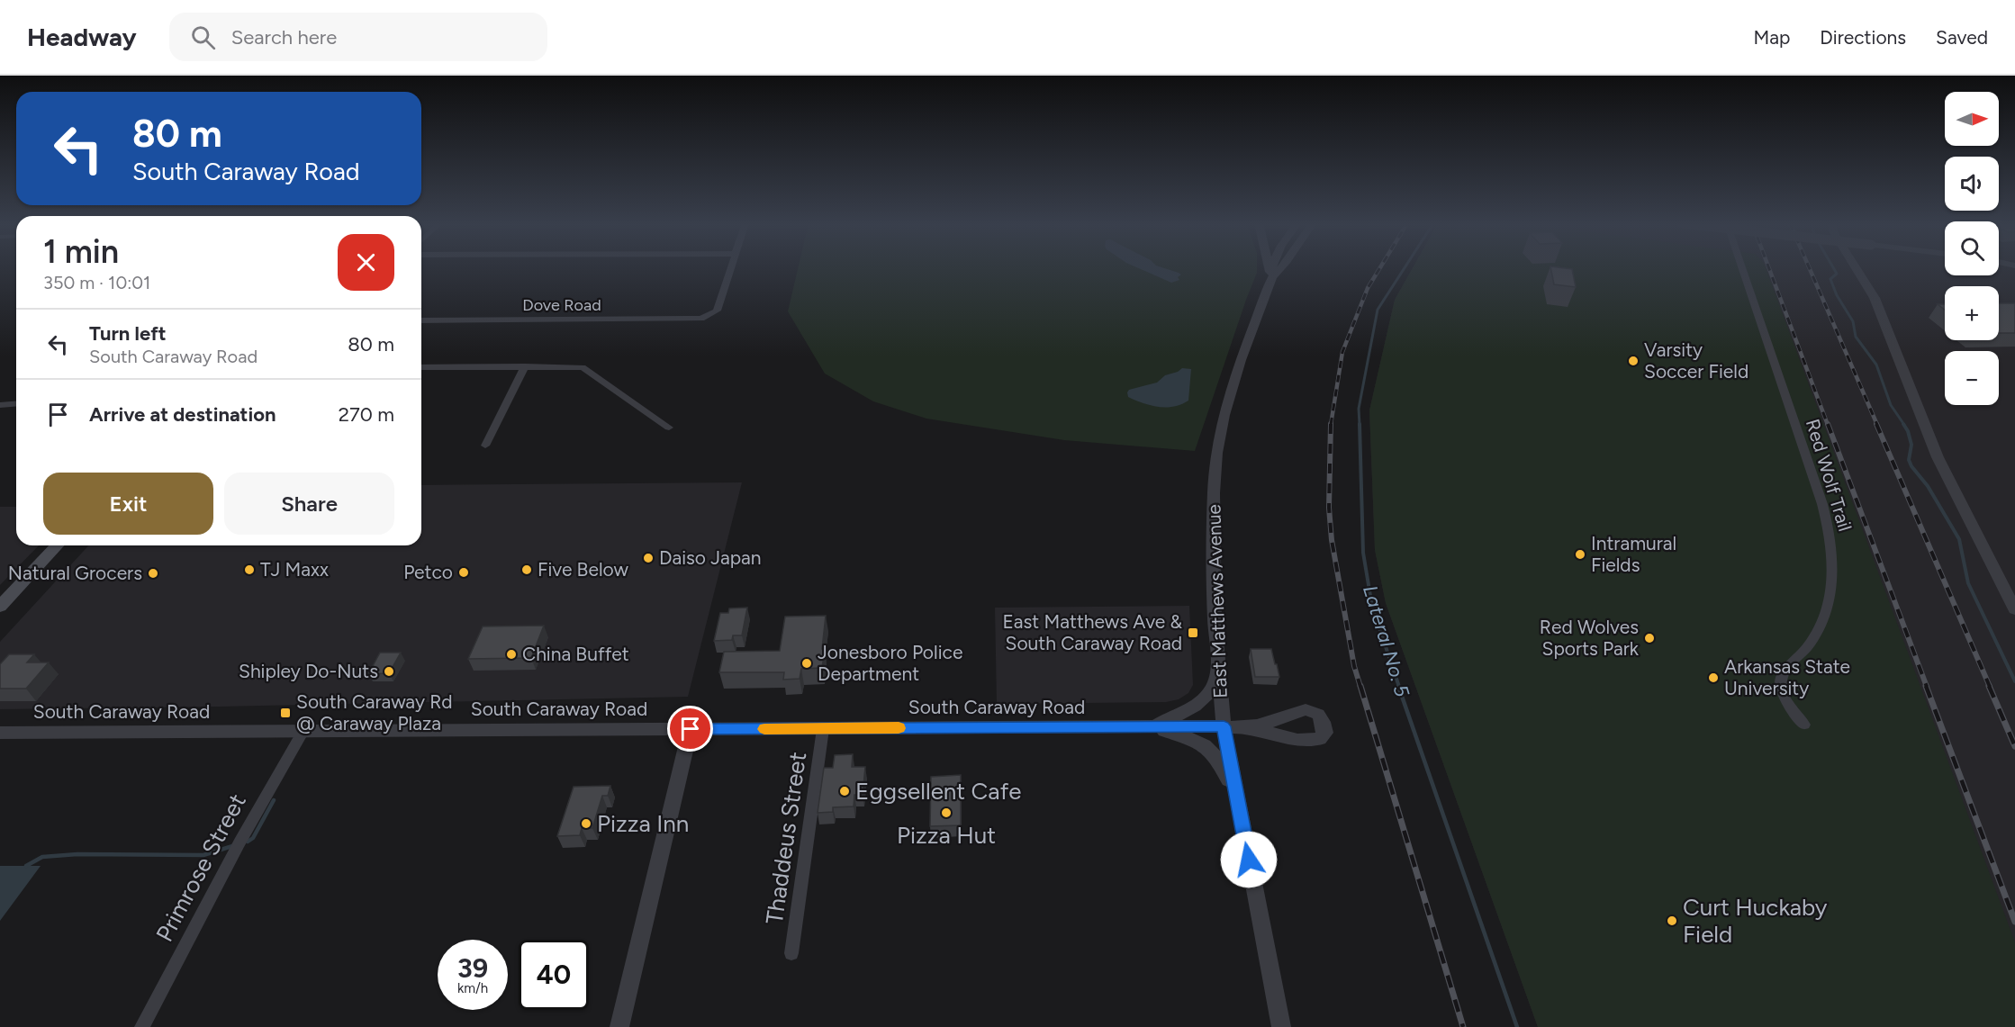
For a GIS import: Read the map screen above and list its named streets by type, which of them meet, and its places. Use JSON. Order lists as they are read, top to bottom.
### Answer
{
  "streets": {
    "street": [
      "Dove Road",
      "Red Wolf Trail",
      "East Matthews Avenue",
      "South Caraway Road",
      "Thaddeus Street",
      "Primrose Street"
    ]
  },
  "crossings": [
    ["East Matthews Avenue", "South Caraway Road"],
    ["South Caraway Road", "Thaddeus Street"],
    ["South Caraway Road", "Primrose Street"]
  ],
  "water": ["Lateral No. 5"],
  "places": {
    "other": [
      "Varsity Soccer Field",
      "Intramural Fields",
      "Daiso Japan",
      "TJ Maxx",
      "Five Below",
      "Petco",
      "Natural Grocers",
      "Red Wolves Sports Park",
      "China Buffet",
      "Jonesboro Police Department",
      "Shipley Do-Nuts",
      "Arkansas State University",
      "Eggsellent Cafe",
      "Pizza Hut",
      "Pizza Inn",
      "Curt Huckaby Field"
    ],
    "transit": ["East Matthews Ave & South Caraway Road", "South Caraway Rd @ Caraway Plaza"]
  },
  "north": "right",
  "page": {
    "header": "Headway",
    "search": "Search here",
    "nav": ["Map", "Directions", "Saved"],
    "map_buttons": ["+", "−"],
    "turn": ["80 m", "South Caraway Road"],
    "heading": ["1 min", "350 m · 10:01"],
    "list": [
      {
        "name": "Turn left",
        "note": "South Caraway Road",
        "value": "80 m"
      },
      {
        "name": "Arrive at destination",
        "value": "270 m"
      }
    ],
    "buttons": ["Exit", "Share"],
    "speed": "39 km/h",
    "limit": "40"
  }
}
